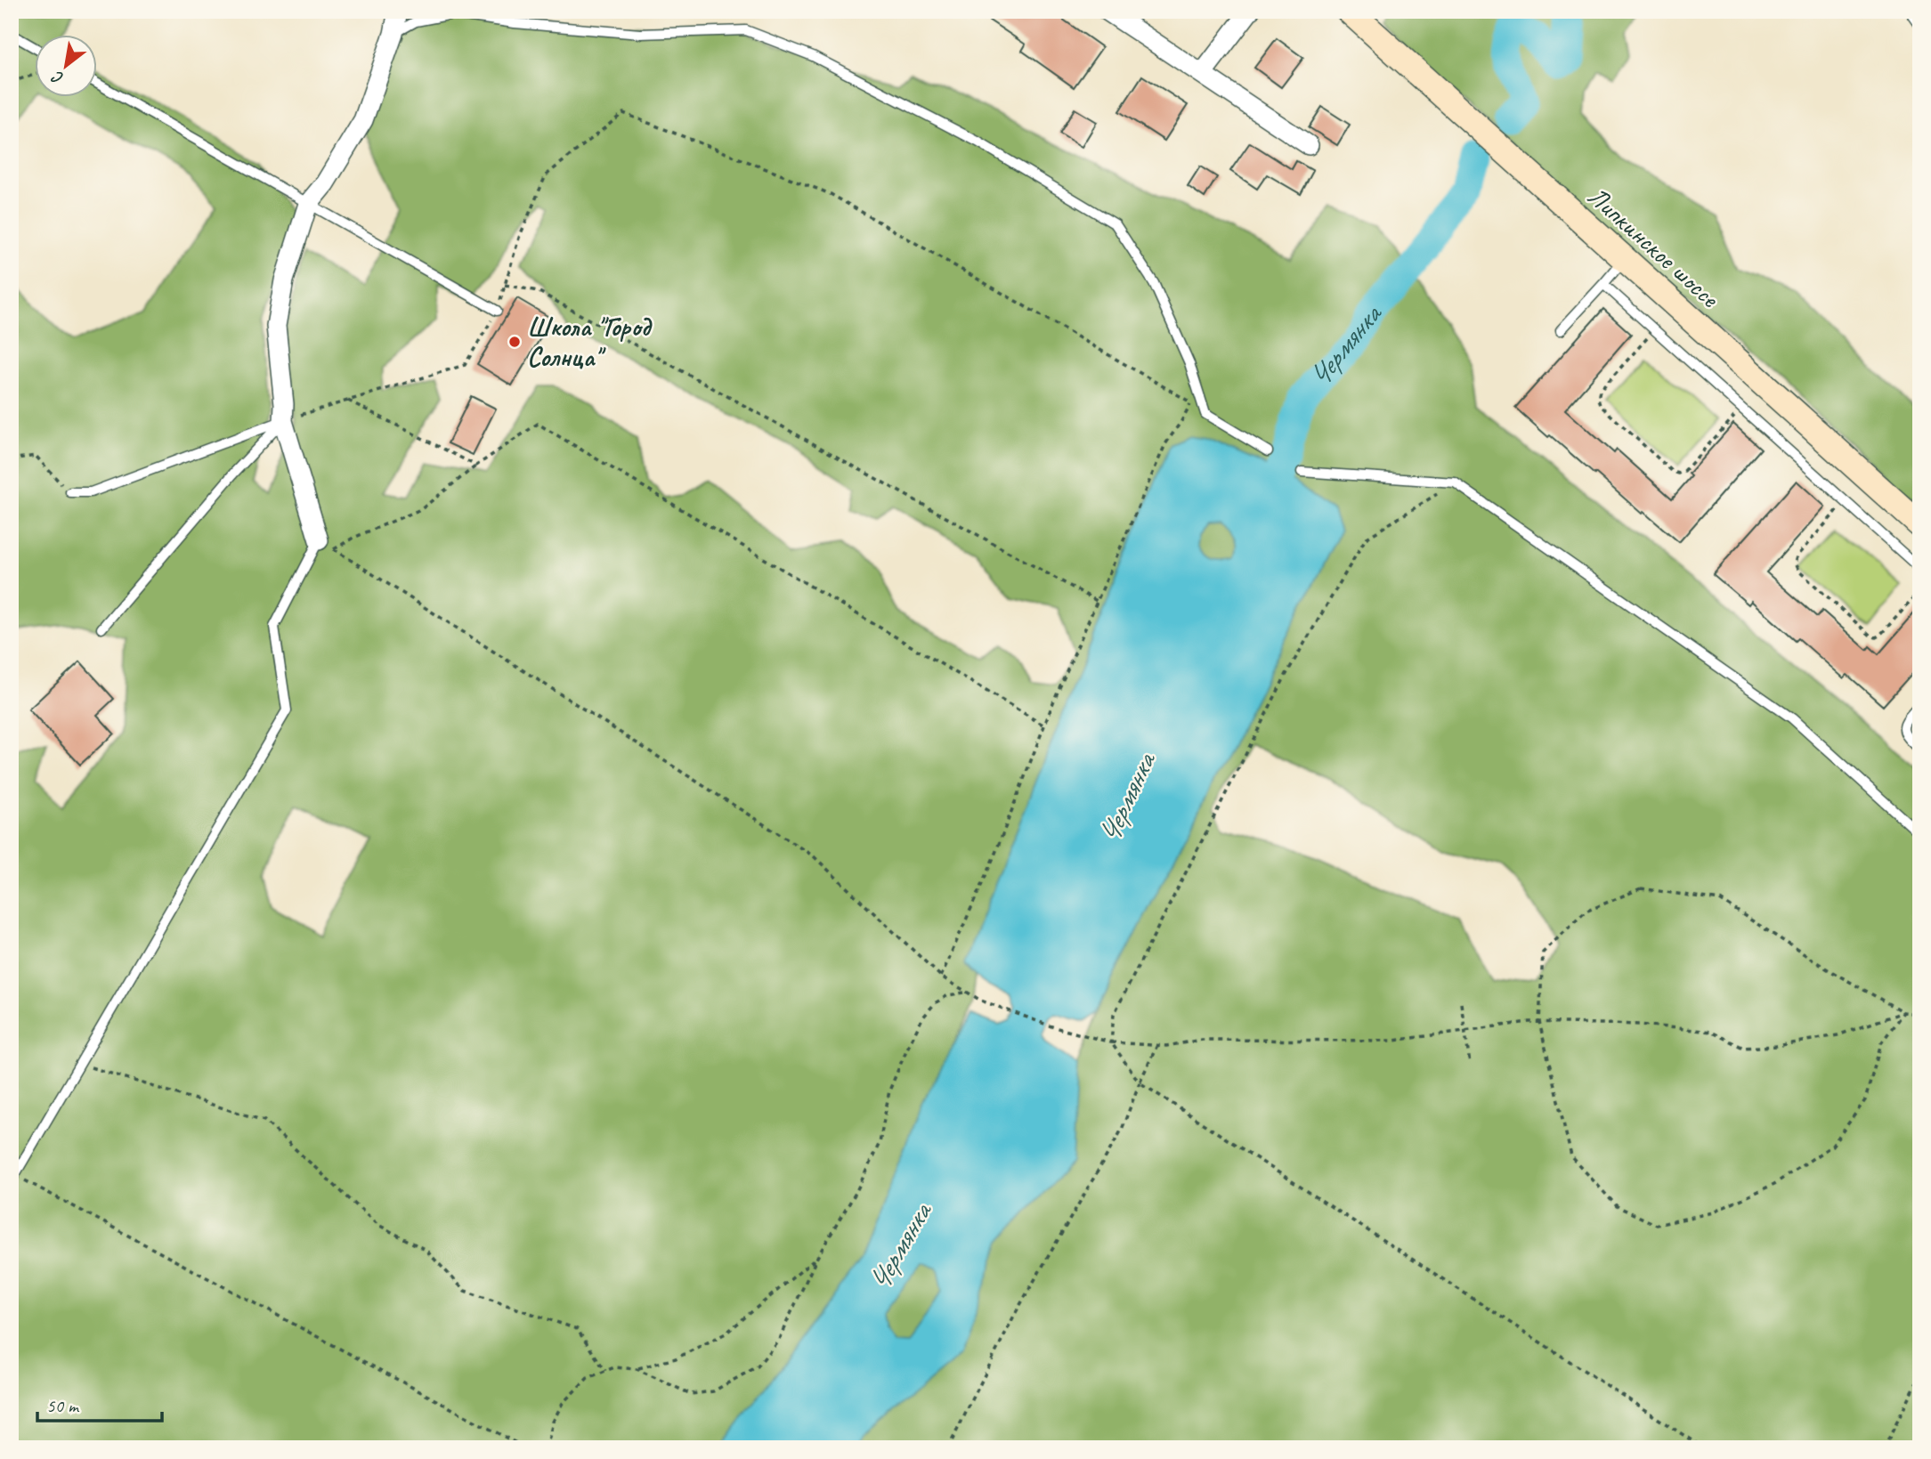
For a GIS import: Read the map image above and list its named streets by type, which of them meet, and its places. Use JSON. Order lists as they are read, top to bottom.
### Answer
{
  "streets": {
    "street": ["Липкинское шоссе"]
  },
  "water": ["Чермянка"],
  "places": ["Школа \"Город Cолнца\""],
  "scale_bar": "50 m",
  "north": "bottom left"
}
